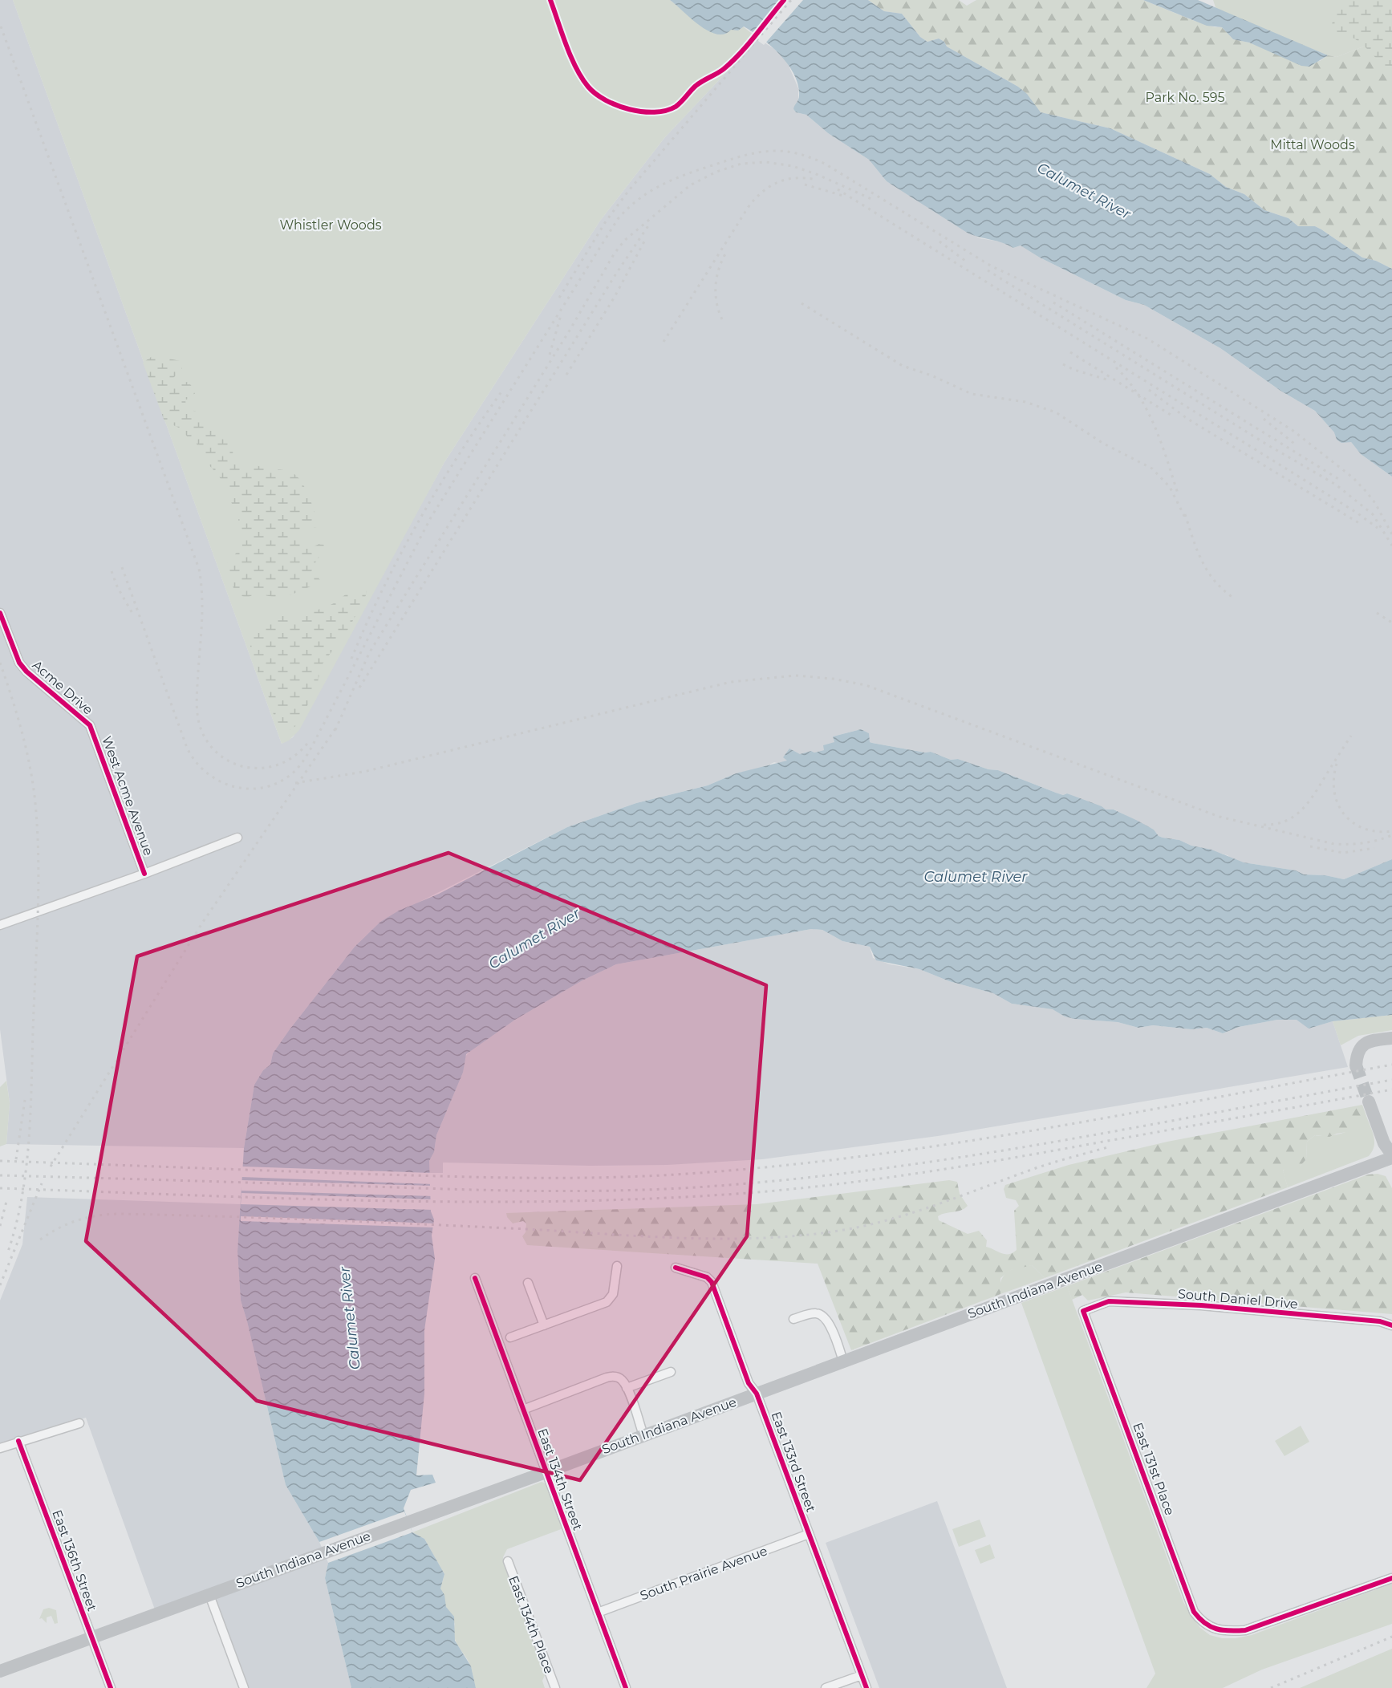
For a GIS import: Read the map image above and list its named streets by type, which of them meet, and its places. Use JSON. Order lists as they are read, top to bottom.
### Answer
{
  "streets": {
    "main road": ["South Indiana Avenue"],
    "street": [
      "Acme Drive",
      "West Acme Avenue",
      "South Daniel Drive",
      "East 133rd Street",
      "East 131st Place",
      "East 134th Street",
      "East 136th Street",
      "South Prairie Avenue",
      "East 134th Place"
    ]
  },
  "crossings": [
    ["Acme Drive", "West Acme Avenue"],
    ["South Indiana Avenue", "East 133rd Street"],
    ["South Indiana Avenue", "East 134th Street"],
    ["South Indiana Avenue", "East 136th Street"],
    ["South Daniel Drive", "East 131st Place"],
    ["East 133rd Street", "South Prairie Avenue"],
    ["East 134th Street", "South Prairie Avenue"]
  ],
  "water": ["Calumet River"],
  "parks": ["Park No. 595", "Mittal Woods", "Whistler Woods"]
}
